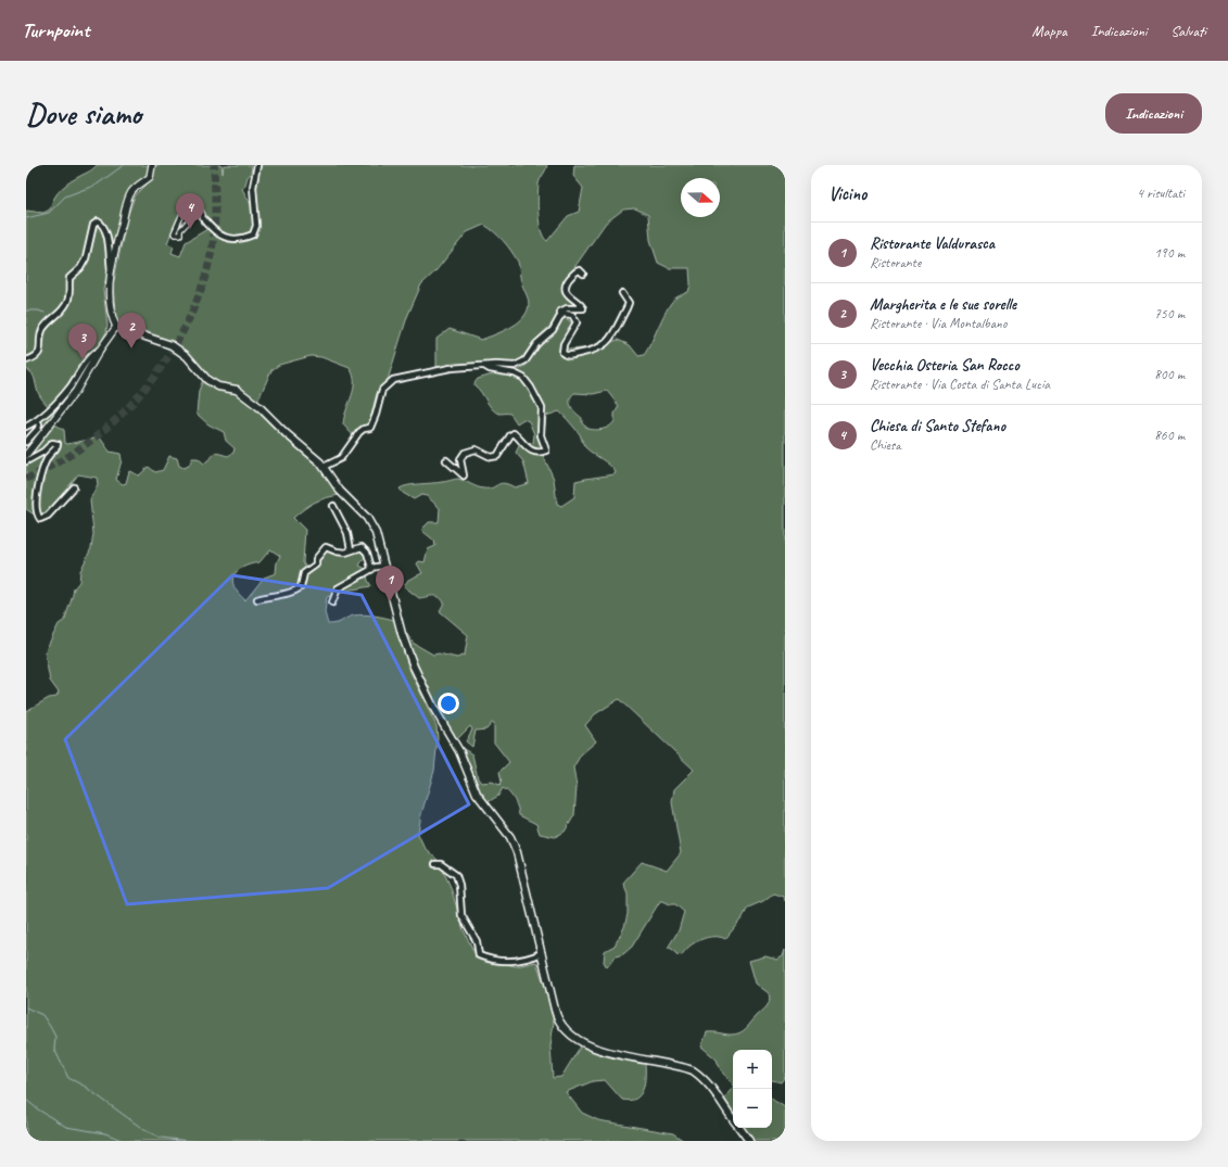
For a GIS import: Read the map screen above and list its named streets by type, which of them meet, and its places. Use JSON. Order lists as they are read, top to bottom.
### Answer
{
  "north": "right",
  "page": {
    "header": "Turnpoint",
    "nav": ["Mappa", "Indicazioni", "Salvati"],
    "buttons": "Indicazioni",
    "title": "Dove siamo",
    "heading": ["Vicino", "4 risultati"],
    "pins": [
      "4",
      "2",
      "3",
      "1"
    ],
    "list": [
      {
        "mark": "1",
        "name": "Ristorante Valdurasca",
        "note": "Ristorante",
        "value": "190 m"
      },
      {
        "mark": "2",
        "name": "Margherita e le sue sorelle",
        "note": "Ristorante · Via Montalbano",
        "value": "750 m"
      },
      {
        "mark": "3",
        "name": "Vecchia Osteria San Rocco",
        "note": "Ristorante · Via Costa di Santa Lucia",
        "value": "800 m"
      },
      {
        "mark": "4",
        "name": "Chiesa di Santo Stefano",
        "note": "Chiesa",
        "value": "860 m"
      }
    ],
    "map_buttons": ["+", "−"]
  }
}
